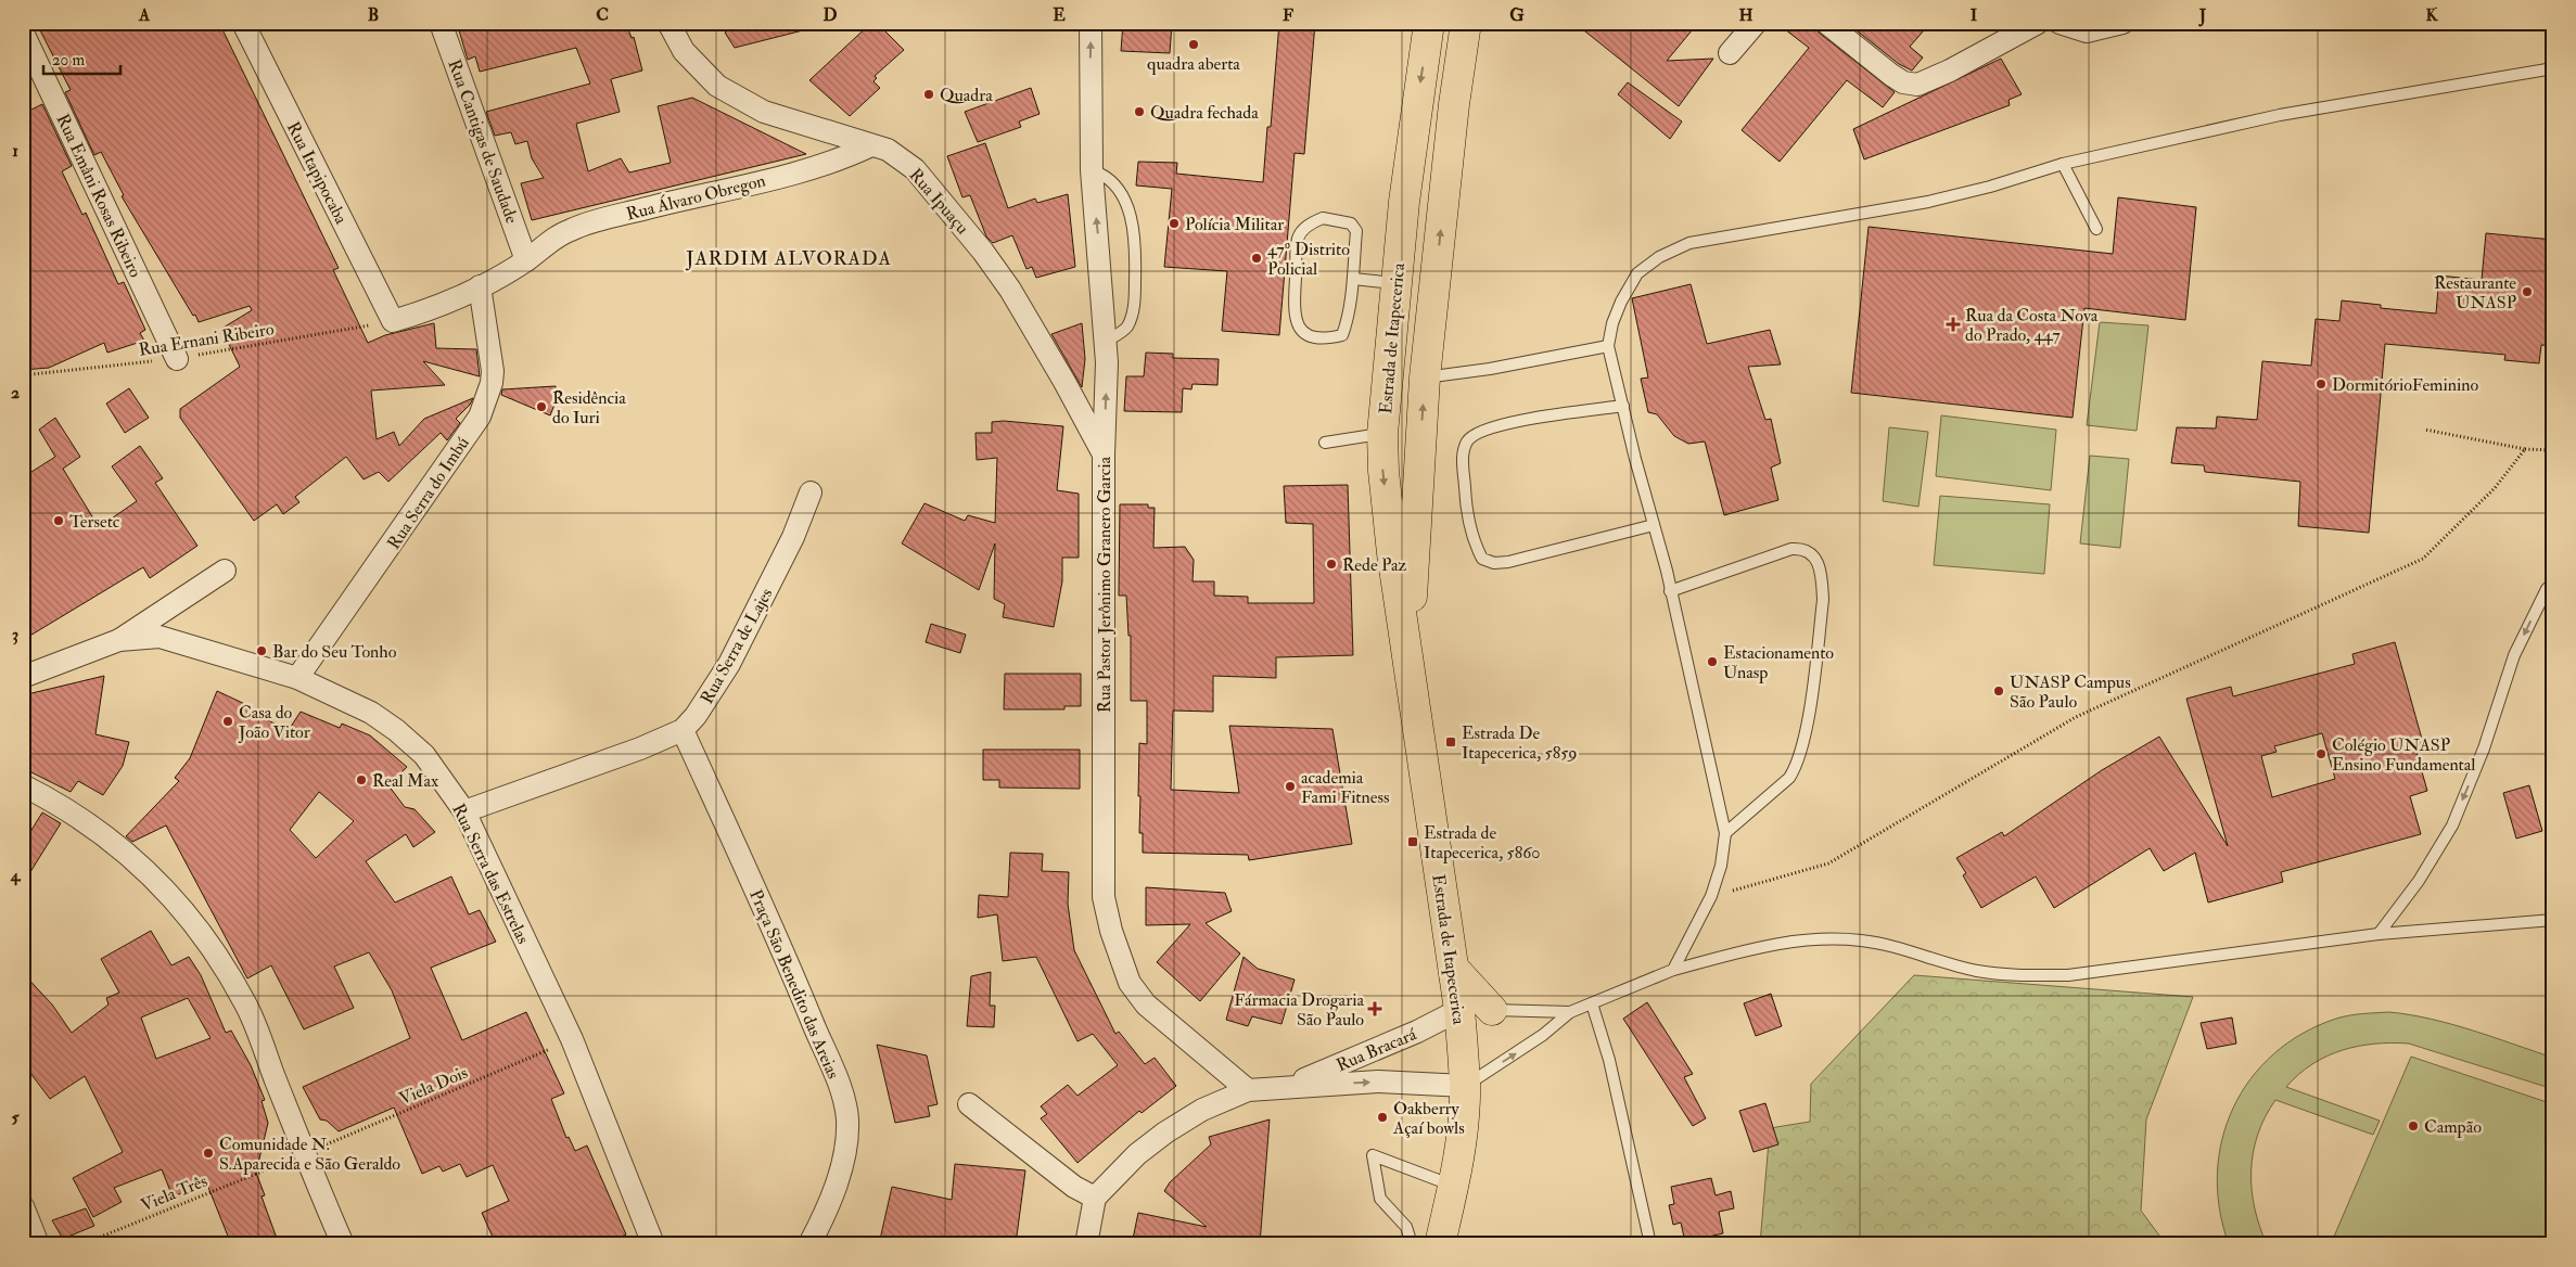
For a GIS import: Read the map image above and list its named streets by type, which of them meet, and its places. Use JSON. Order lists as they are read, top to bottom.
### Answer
{
  "streets": {
    "main road": ["Estrada de Itapecerica"],
    "street": [
      "Rua Cantigas de Saudade",
      "Rua Itapipocaba",
      "Rua Emâni Rosas Ribeiro",
      "Rua Álvaro Obregon",
      "Rua Ipuaçu",
      "Rua Serra do Imbú",
      "Rua Pastor Jerônimo Granero Garcia",
      "Rua Serra de Lajes",
      "Rua Serra das Estrelas",
      "Praça São Benedito das Areias",
      "Rua Bracará"
    ],
    "path": ["Rua Ernani Ribeiro", "Viela Dois", "Viela Três"]
  },
  "crossings": [
    ["Rua Cantigas de Saudade", "Rua Álvaro Obregon"],
    ["Rua Itapipocaba", "Rua Álvaro Obregon"],
    ["Rua Itapipocaba", "Rua Ernani Ribeiro"],
    ["Rua Emâni Rosas Ribeiro", "Rua Ernani Ribeiro"],
    ["Rua Álvaro Obregon", "Rua Ipuaçu"],
    ["Rua Álvaro Obregon", "Rua Ernani Ribeiro"],
    ["Rua Álvaro Obregon", "Rua Serra do Imbú"],
    ["Rua Ipuaçu", "Rua Pastor Jerônimo Granero Garcia"],
    ["Estrada de Itapecerica", "Rua Bracará"],
    ["Rua Serra do Imbú", "Rua Serra das Estrelas"],
    ["Rua Pastor Jerônimo Granero Garcia", "Rua Bracará"],
    ["Rua Serra de Lajes", "Rua Serra das Estrelas"],
    ["Rua Serra de Lajes", "Praça São Benedito das Areias"],
    ["Rua Serra das Estrelas", "Viela Dois"],
    ["Viela Dois", "Viela Três"]
  ],
  "one_way": ["Rua Pastor Jerônimo Granero Garcia"],
  "districts": ["JARDIM ALVORADA"],
  "places": {
    "other": [
      "quadra aberta",
      "Quadra",
      "Quadra fechada",
      "Polícia Militar",
      "47º Distrito Policial",
      "Restaurante UNASP",
      "DormitórioFeminino",
      "Residência do Iuri",
      "Tersetc",
      "Rede Paz",
      "Bar do Seu Tonho",
      "Estacionamento Unasp",
      "UNASP Campus São Paulo",
      "Casa do João Vitor",
      "Colégio UNASP Ensino Fundamental",
      "Real Max",
      "academia Fami Fitness",
      "Oakberry Açaí bowls",
      "Campão",
      "Comunidade N. S.Aparecida e São Geraldo"
    ],
    "health": ["Rua da Costa Nova do Prado, 447", "Fármacia Drogaria São Paulo"],
    "transit": ["Estrada De Itapecerica, 5859", "Estrada de Itapecerica, 5860"]
  },
  "scale_bar": "20 m",
  "grid": {
    "columns": [
      "A",
      "B",
      "C",
      "D",
      "E",
      "F",
      "G",
      "H",
      "I",
      "J",
      "K"
    ],
    "rows": [
      "1",
      "2",
      "3",
      "4",
      "5"
    ]
  }
}
